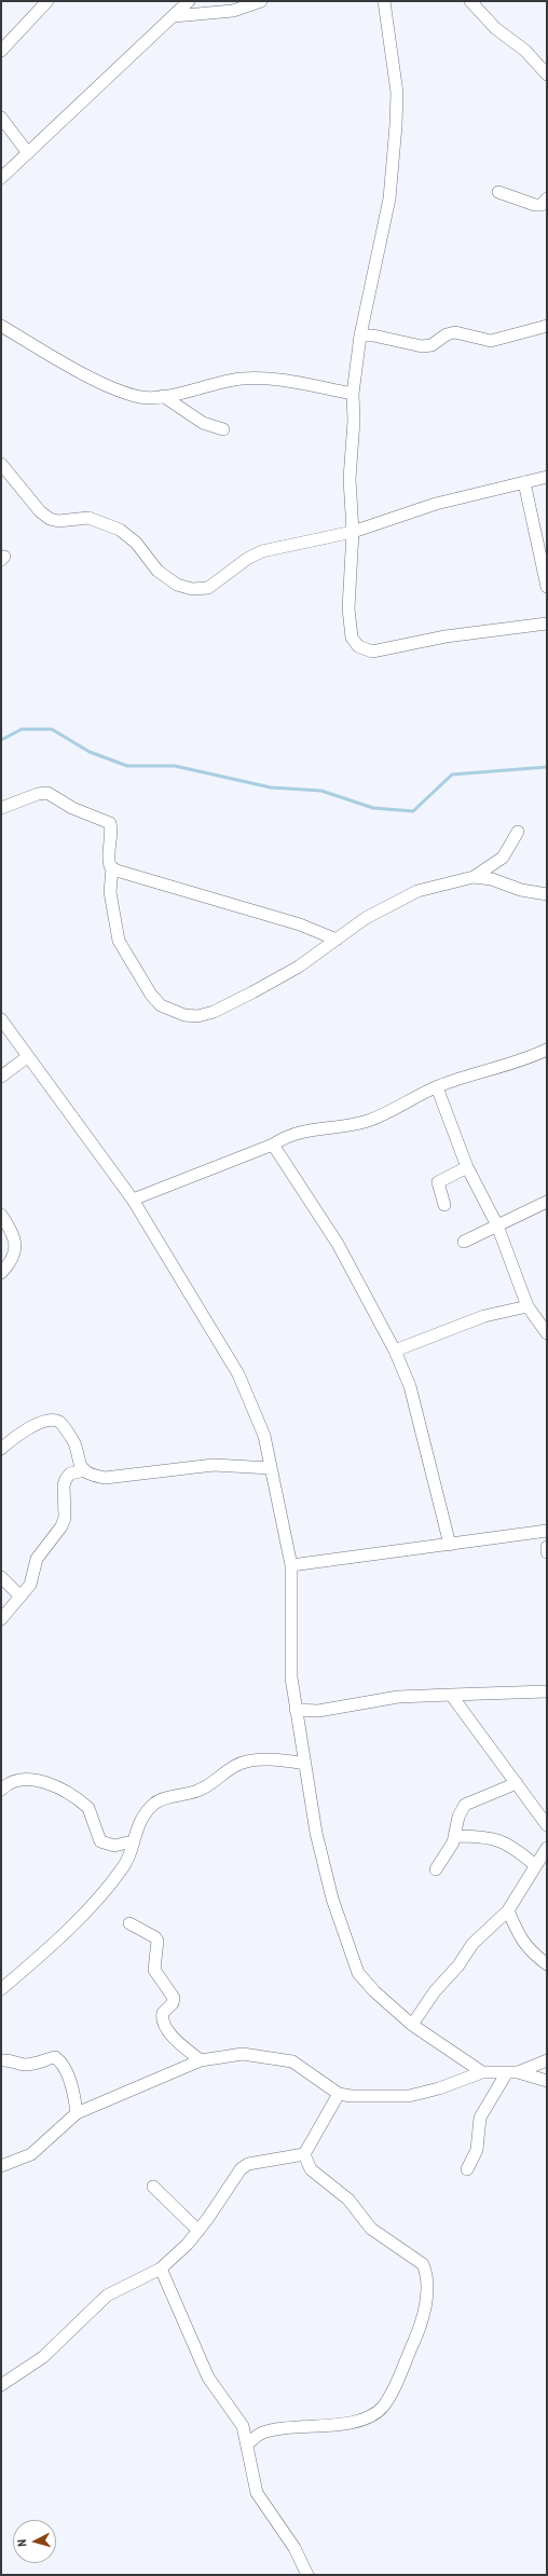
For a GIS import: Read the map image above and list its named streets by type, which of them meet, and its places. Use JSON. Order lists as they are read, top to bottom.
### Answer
{
  "north": "left"
}
